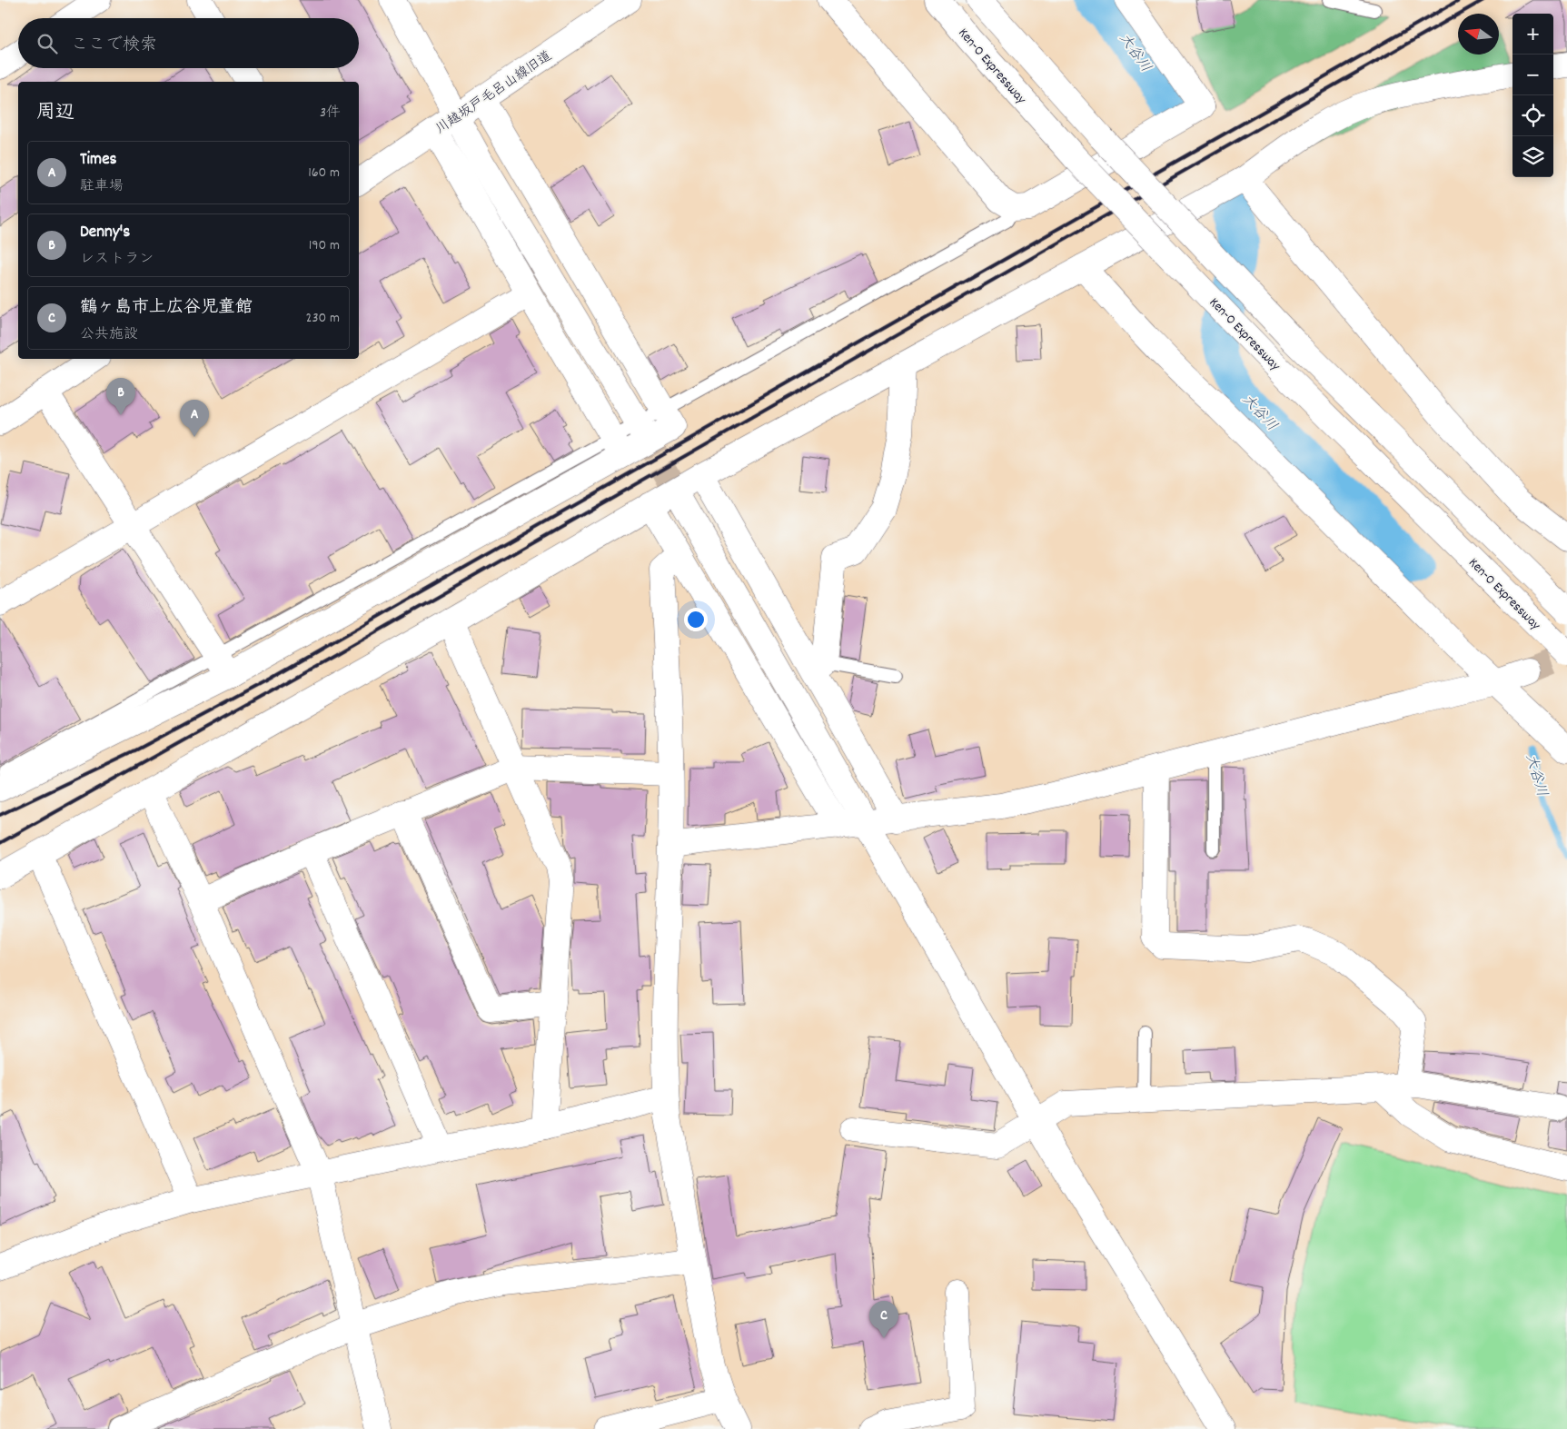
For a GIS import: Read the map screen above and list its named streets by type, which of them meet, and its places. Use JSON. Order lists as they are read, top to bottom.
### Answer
{
  "streets": {
    "main road": ["Ken-O Expressway", "川越坂戸毛呂山線旧道"]
  },
  "water": ["大谷川"],
  "north": "left",
  "page": {
    "map_buttons": ["+", "−"],
    "search": "ここで検索",
    "heading": ["周辺", "3件"],
    "list": [
      {
        "mark": "A",
        "name": "Times",
        "note": "駐車場",
        "value": "160 m"
      },
      {
        "mark": "B",
        "name": "Denny's",
        "note": "レストラン",
        "value": "190 m"
      },
      {
        "mark": "C",
        "name": "鶴ヶ島市上広谷児童館",
        "note": "公共施設",
        "value": "230 m"
      }
    ],
    "pins": ["B", "A", "C"]
  }
}
